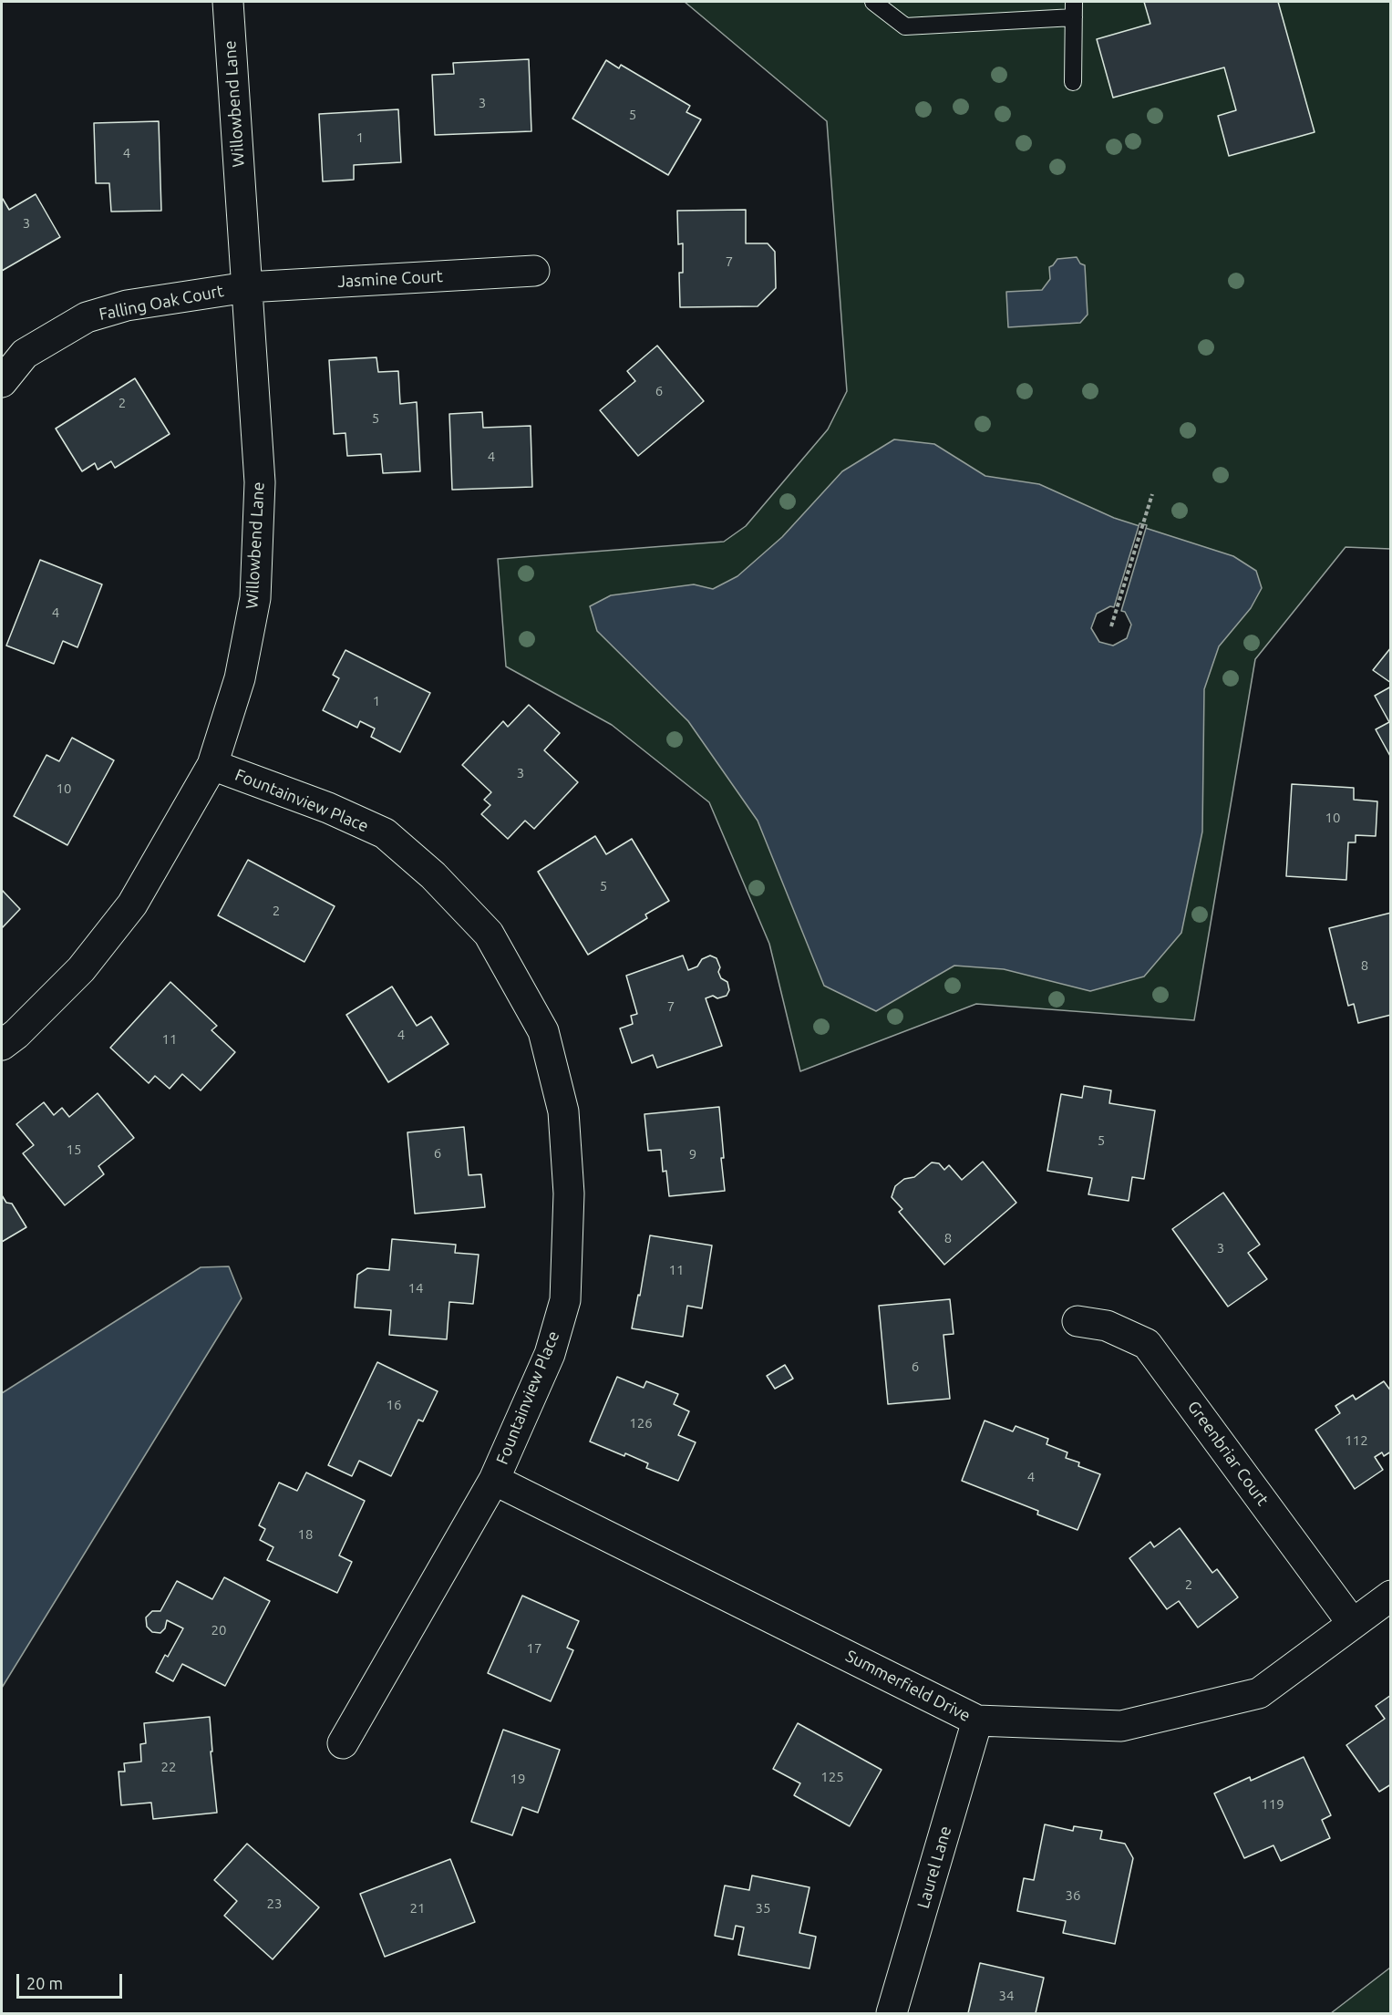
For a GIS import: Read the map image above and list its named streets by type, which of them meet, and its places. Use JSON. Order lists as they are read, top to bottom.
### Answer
{
  "streets": {
    "street": [
      "Willowbend Lane",
      "Jasmine Court",
      "Falling Oak Court",
      "Fountainview Place",
      "Greenbriar Court",
      "Summerfield Drive",
      "Laurel Lane"
    ]
  },
  "crossings": [
    ["Willowbend Lane", "Jasmine Court"],
    ["Willowbend Lane", "Falling Oak Court"],
    ["Willowbend Lane", "Fountainview Place"],
    ["Jasmine Court", "Falling Oak Court"],
    ["Fountainview Place", "Summerfield Drive"],
    ["Greenbriar Court", "Summerfield Drive"],
    ["Summerfield Drive", "Laurel Lane"]
  ],
  "house_numbers": [
    "3",
    "5",
    "1",
    "4",
    "3",
    "7",
    "6",
    "2",
    "5",
    "4",
    "4",
    "1",
    "3",
    "10",
    "10",
    "5",
    "2",
    "8",
    "7",
    "4",
    "11",
    "5",
    "15",
    "6",
    "9",
    "8",
    "3",
    "11",
    "14",
    "6",
    "16",
    "126",
    "112",
    "4",
    "18",
    "2",
    "20",
    "17",
    "22",
    "125",
    "19",
    "119",
    "36",
    "23",
    "21",
    "35",
    "34"
  ],
  "scale_bar": "20 m"
}
